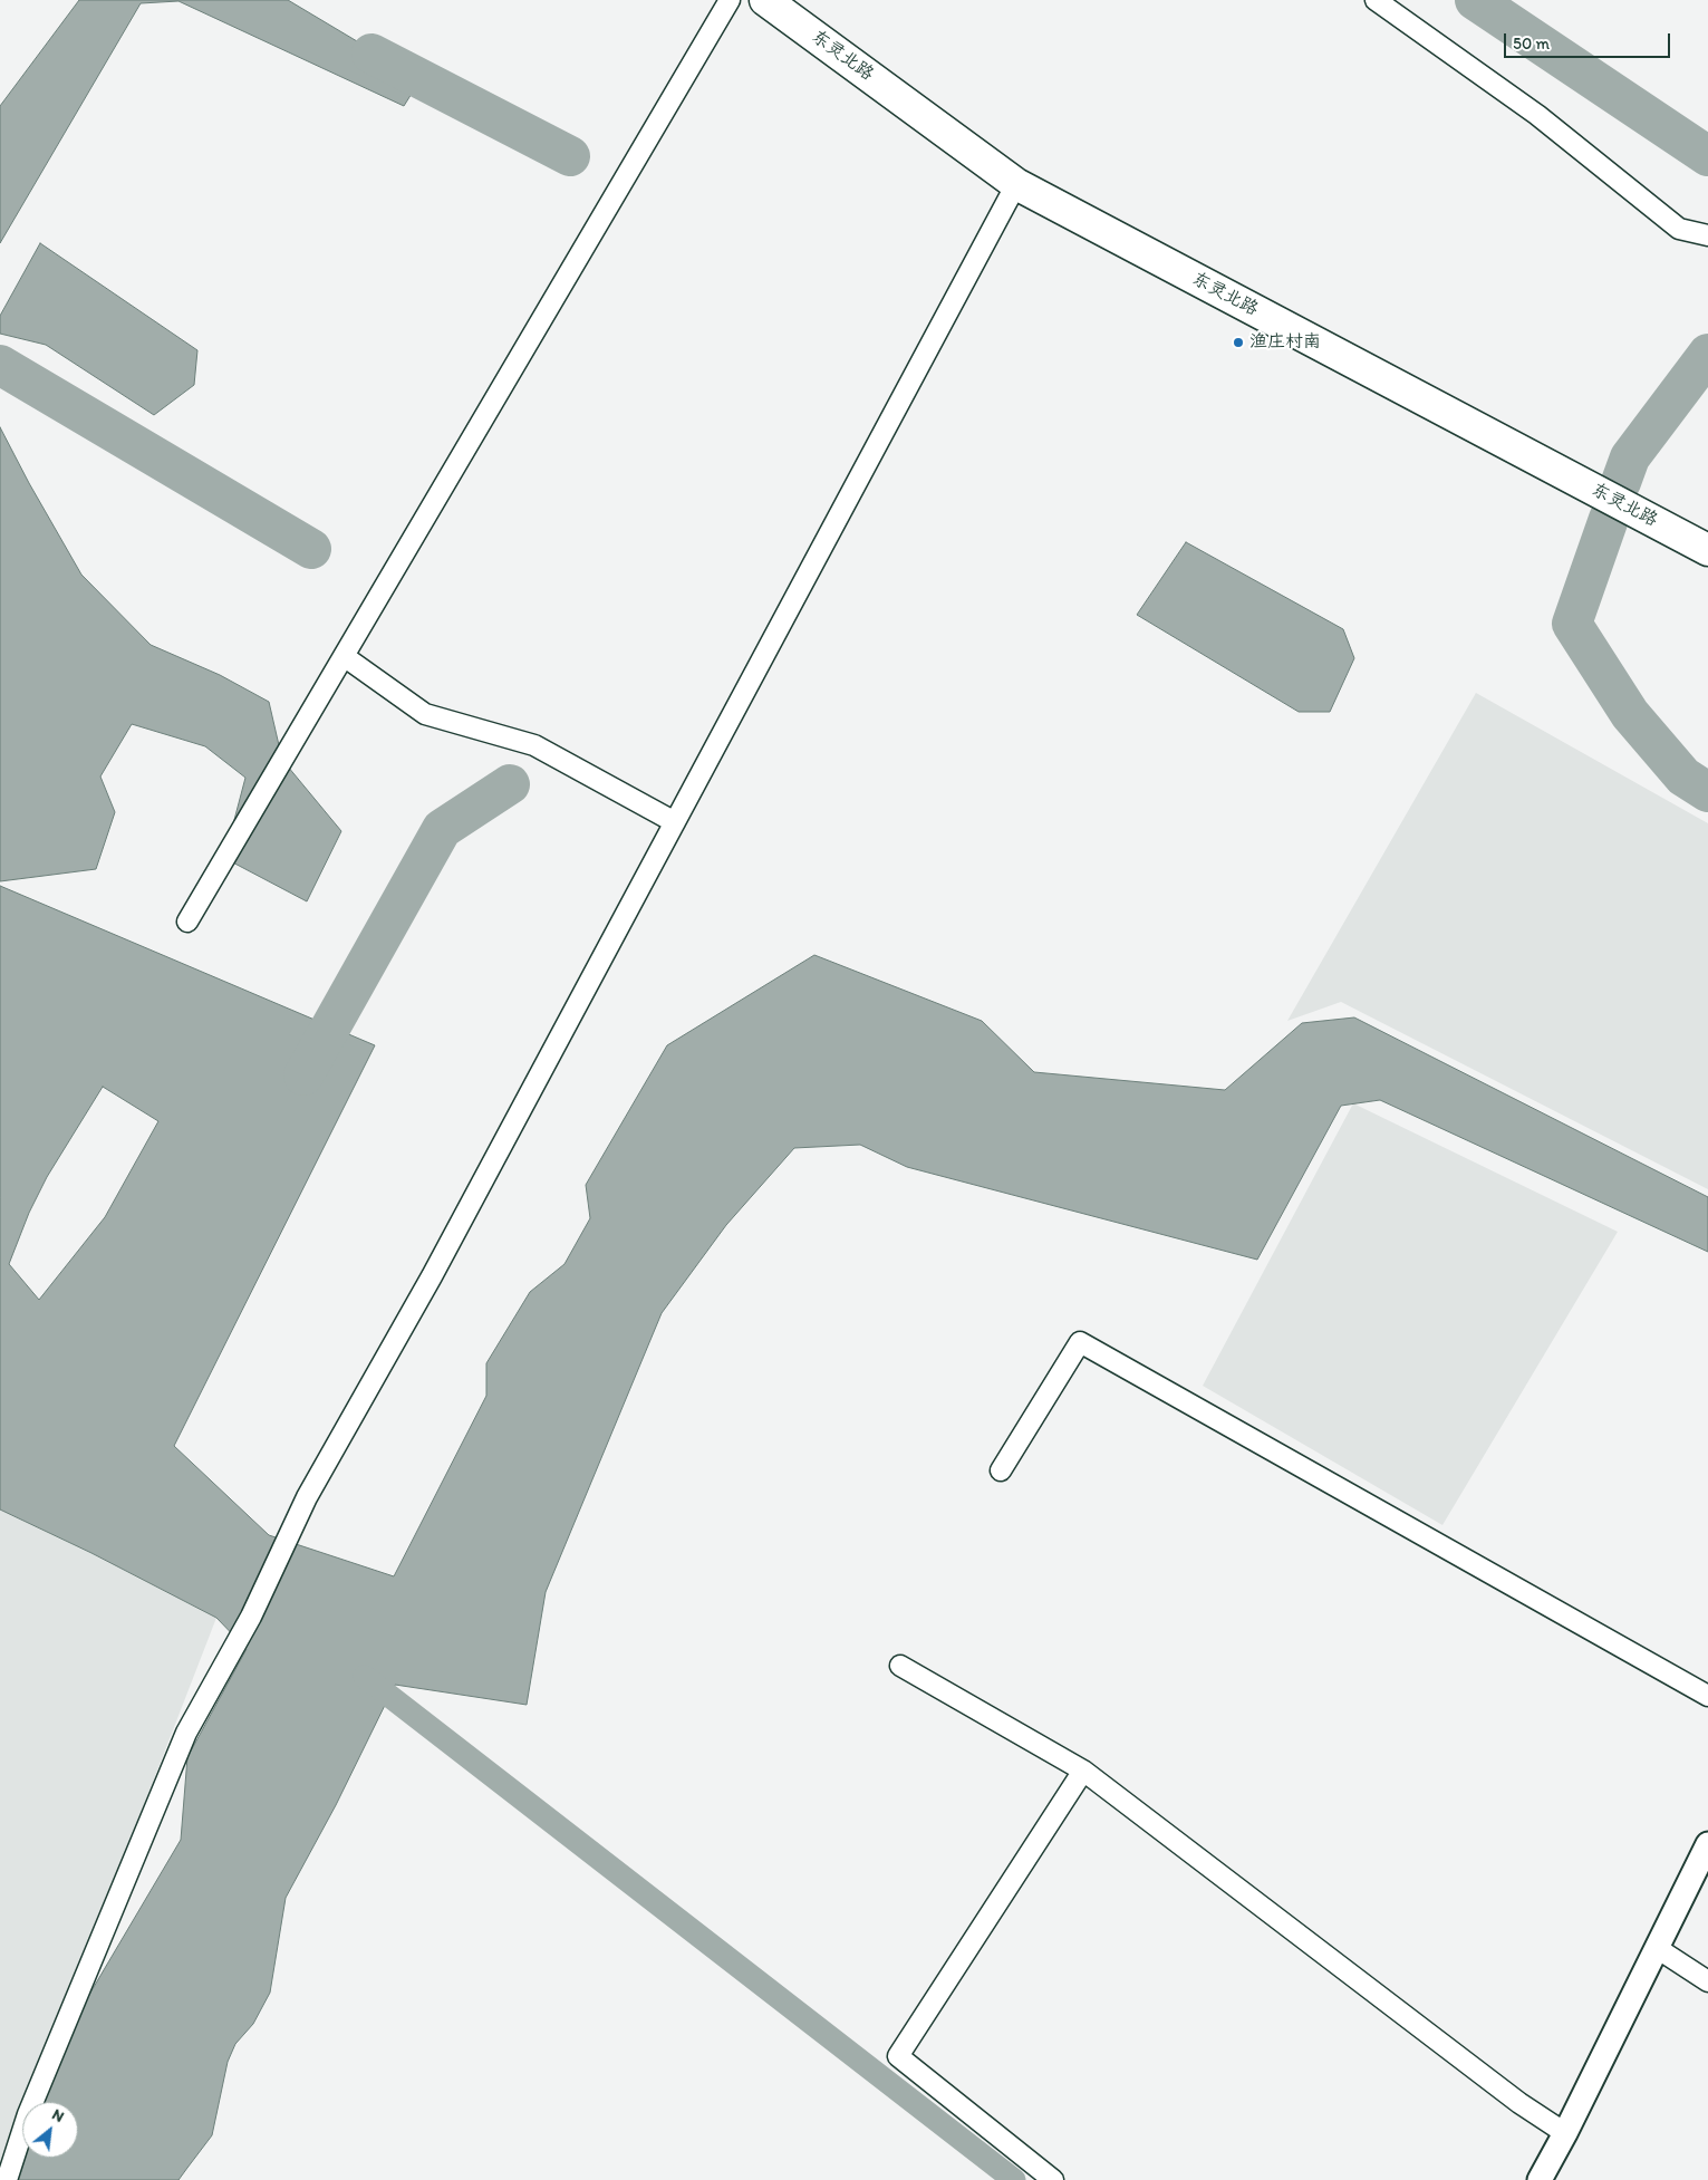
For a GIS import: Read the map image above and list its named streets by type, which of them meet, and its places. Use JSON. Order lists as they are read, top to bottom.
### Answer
{
  "streets": {
    "main road": ["东灵北路"]
  },
  "places": ["渔庄村南"],
  "scale_bar": "50 m",
  "north": "top right"
}
